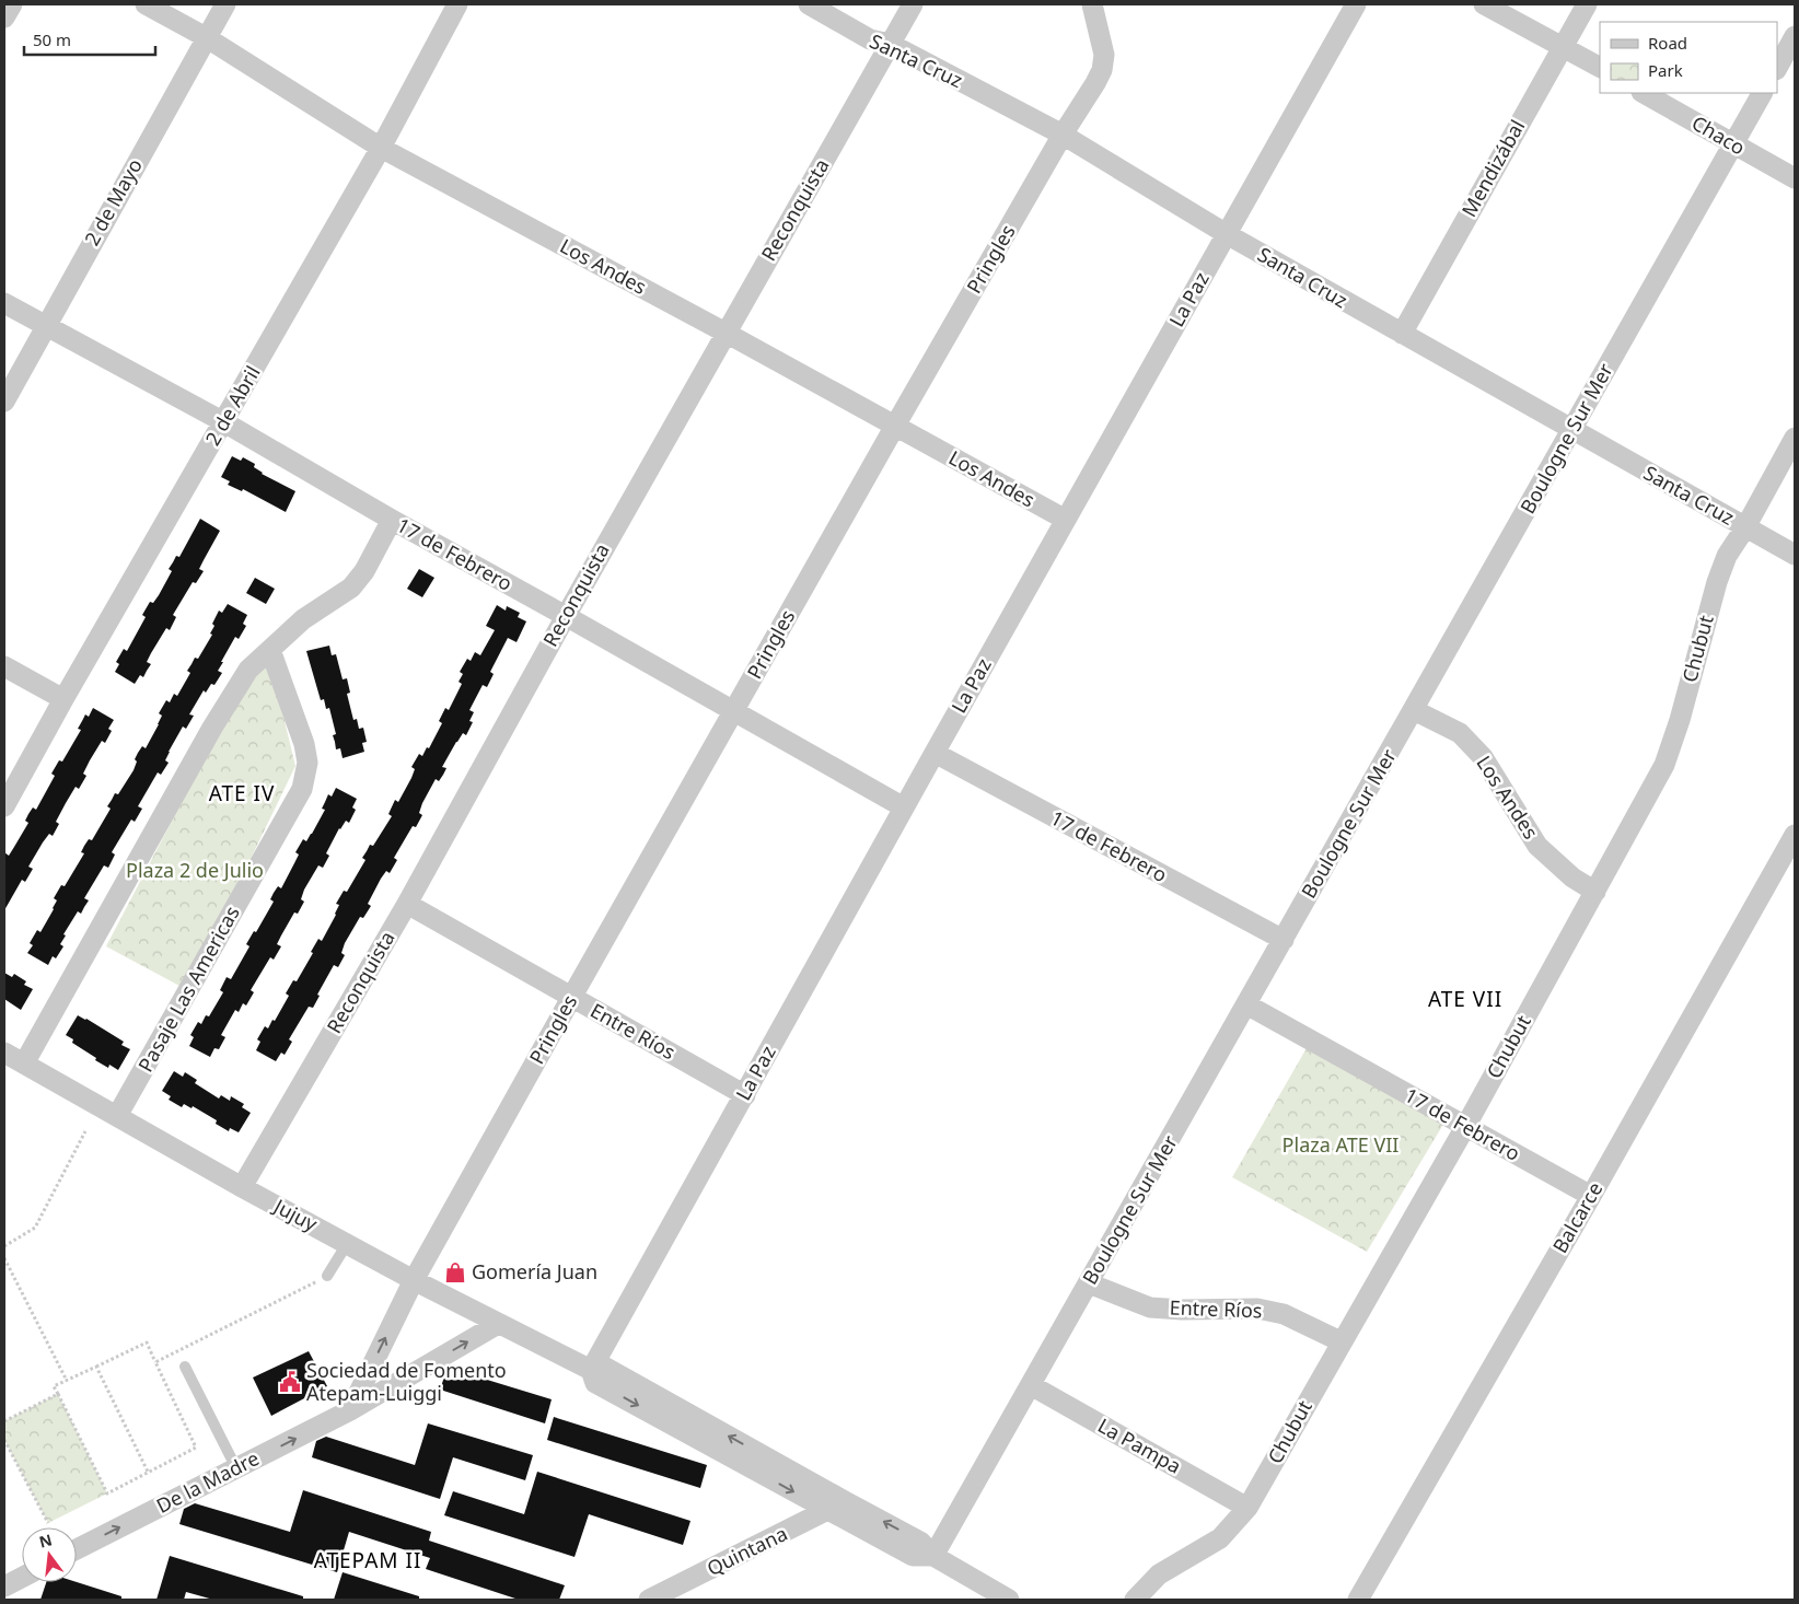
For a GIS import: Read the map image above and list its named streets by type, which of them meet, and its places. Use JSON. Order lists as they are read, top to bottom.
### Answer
{
  "streets": {
    "street": [
      "Santa Cruz",
      "Chaco",
      "Mendizábal",
      "2 de Mayo",
      "Reconquista",
      "Pringles",
      "Los Andes",
      "La Paz",
      "2 de Abril",
      "Boulogne Sur Mer",
      "17 de Febrero",
      "Chubut",
      "Pasaje Las Americas",
      "Entre Ríos",
      "Jujuy",
      "Balcarce",
      "La Pampa",
      "De la Madre",
      "Quintana"
    ]
  },
  "crossings": [
    ["Santa Cruz", "Mendizábal"],
    ["Santa Cruz", "Reconquista"],
    ["Santa Cruz", "Pringles"],
    ["Santa Cruz", "La Paz"],
    ["Santa Cruz", "Boulogne Sur Mer"],
    ["Santa Cruz", "Chubut"],
    ["Chaco", "Boulogne Sur Mer"],
    ["2 de Mayo", "Los Andes"],
    ["2 de Mayo", "17 de Febrero"],
    ["Reconquista", "Los Andes"],
    ["Reconquista", "17 de Febrero"],
    ["Reconquista", "Entre Ríos"],
    ["Reconquista", "Jujuy"],
    ["Pringles", "Los Andes"],
    ["Pringles", "17 de Febrero"],
    ["Pringles", "Entre Ríos"],
    ["Pringles", "Jujuy"],
    ["Los Andes", "La Paz"],
    ["Los Andes", "2 de Abril"],
    ["Los Andes", "Boulogne Sur Mer"],
    ["Los Andes", "Chubut"],
    ["La Paz", "17 de Febrero"],
    ["La Paz", "Entre Ríos"],
    ["La Paz", "Jujuy"],
    ["2 de Abril", "17 de Febrero"],
    ["Boulogne Sur Mer", "17 de Febrero"],
    ["Boulogne Sur Mer", "Entre Ríos"],
    ["Boulogne Sur Mer", "Jujuy"],
    ["Boulogne Sur Mer", "La Pampa"],
    ["17 de Febrero", "Chubut"],
    ["17 de Febrero", "Balcarce"],
    ["Chubut", "Entre Ríos"],
    ["Chubut", "La Pampa"],
    ["Pasaje Las Americas", "Jujuy"],
    ["Jujuy", "De la Madre"],
    ["Jujuy", "Quintana"]
  ],
  "one_way": ["De la Madre"],
  "districts": ["ATE IV", "ATE VII", "ATEPAM II"],
  "parks": ["Plaza 2 de Julio", "Plaza ATE VII"],
  "places": {
    "shop": ["Gomería Juan"],
    "public building": ["Sociedad de Fomento Atepam-Luiggi"]
  },
  "legend": ["Road", "Park"],
  "scale_bar": "50 m",
  "north": "top"
}
